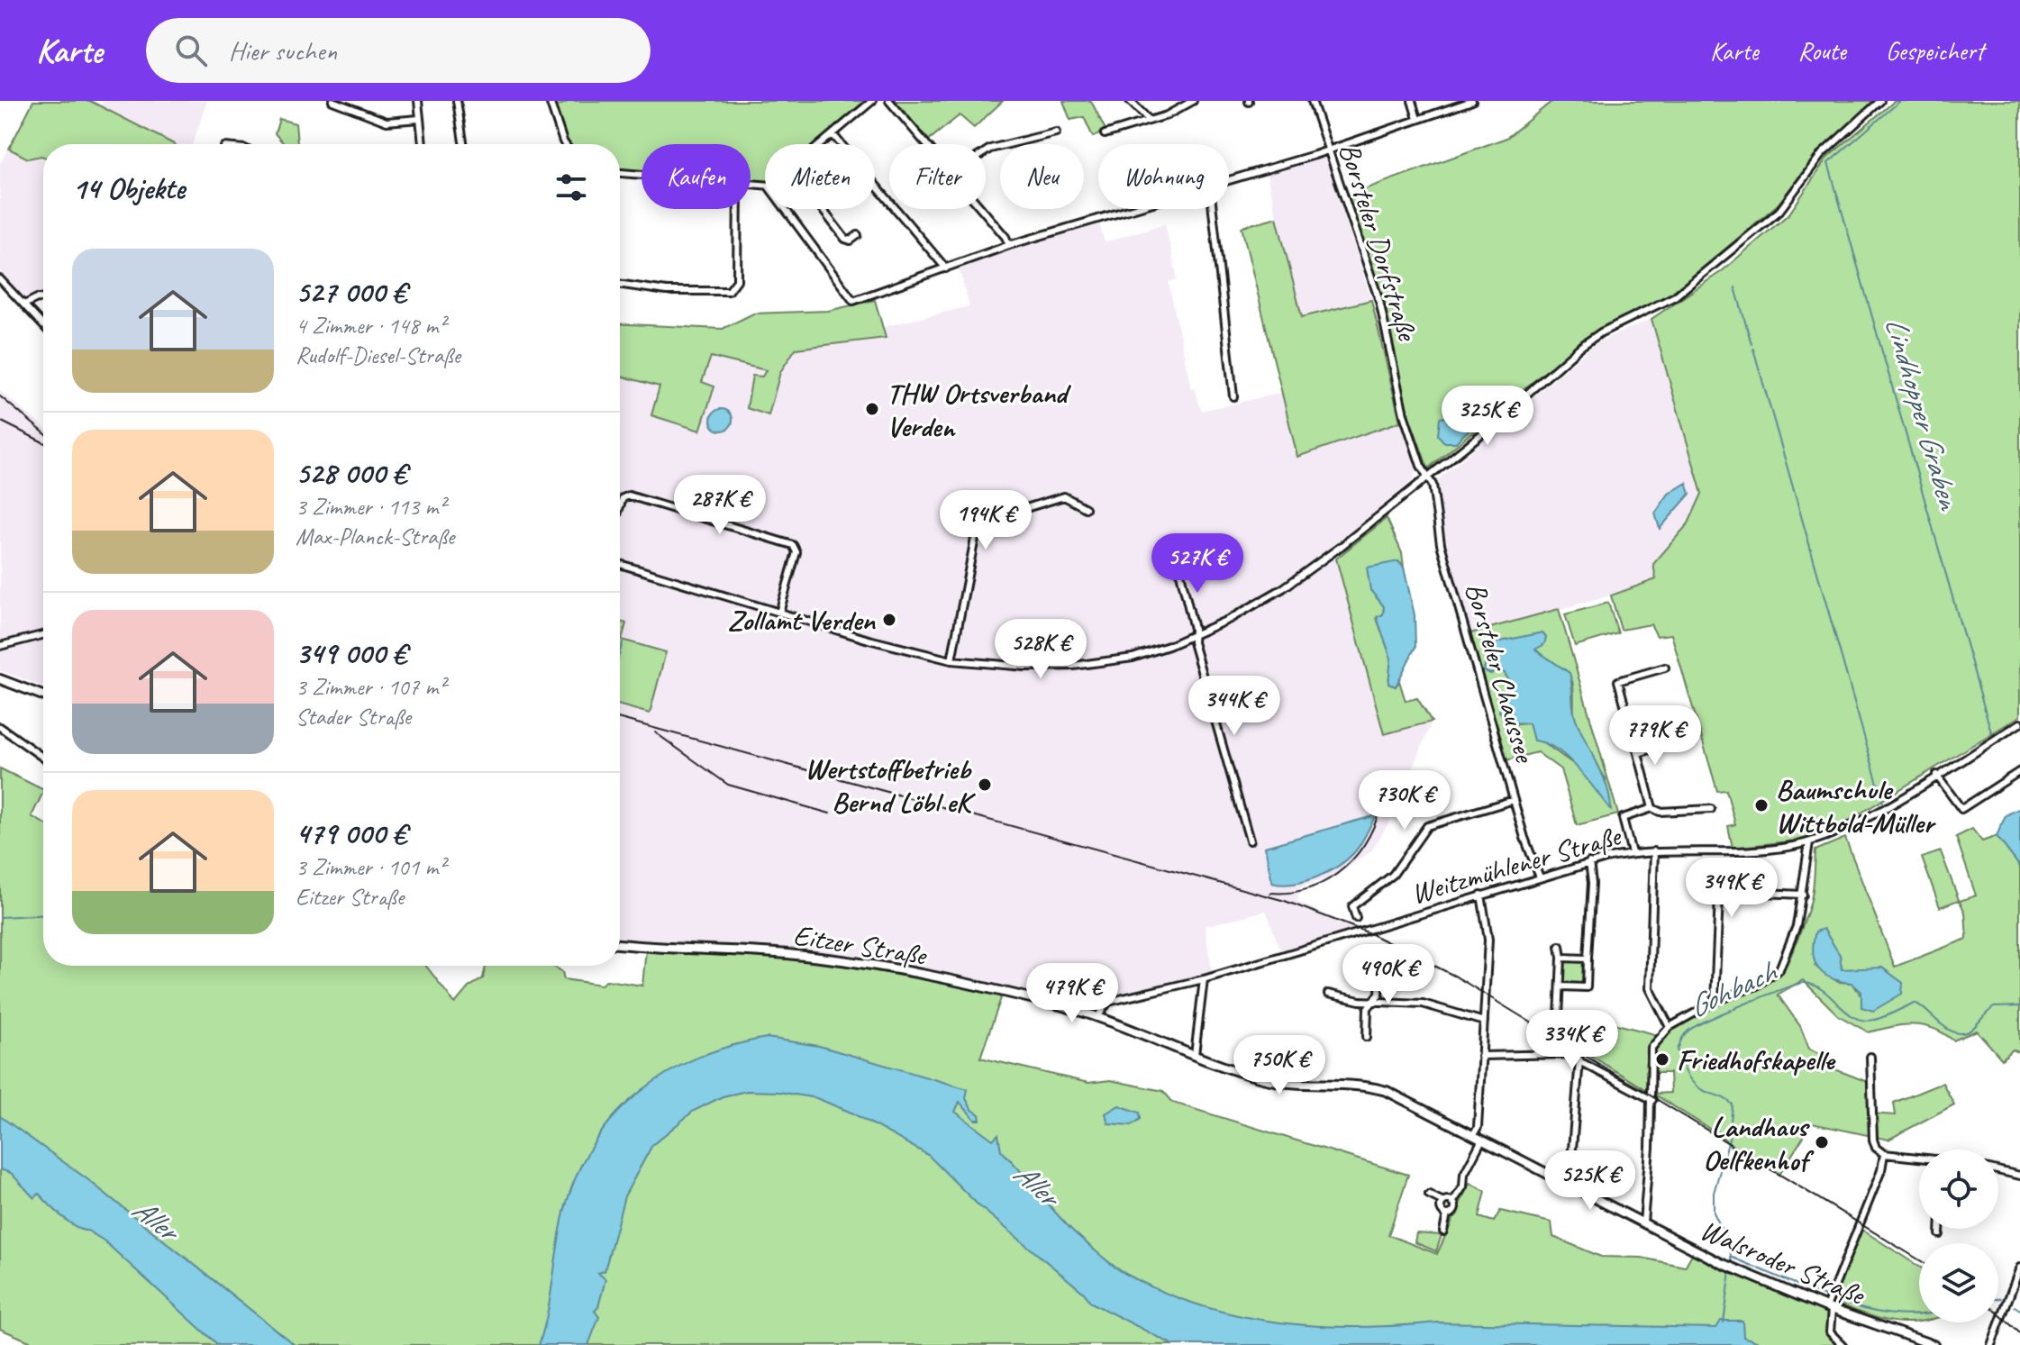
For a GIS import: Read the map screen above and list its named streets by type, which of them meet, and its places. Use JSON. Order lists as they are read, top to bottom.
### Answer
{
  "streets": {
    "main road": ["Eitzer Straße", "Walsroder Straße"],
    "street": ["Borsteler Dorfstraße", "Borsteler Chaussee", "Weitzmühlener Straße"]
  },
  "crossings": [
    ["Borsteler Dorfstraße", "Borsteler Chaussee"],
    ["Borsteler Chaussee", "Weitzmühlener Straße"],
    ["Weitzmühlener Straße", "Eitzer Straße"],
    ["Weitzmühlener Straße", "Walsroder Straße"],
    ["Eitzer Straße", "Walsroder Straße"]
  ],
  "water": ["Lindhopper Graben", "Gohbach", "Aller"],
  "places": [
    "THW Ortsverband Verden",
    "Zollamt Verden",
    "Wertstoffbetrieb Bernd Löbl eK",
    "Baumschule Wittbold-Müller",
    "Friedhofskapelle",
    "Landhaus Oelfkenhof"
  ],
  "page": {
    "header": "Karte",
    "search": "Hier suchen",
    "nav": ["Karte", "Route", "Gespeichert"],
    "chip": [
      "Kaufen",
      "Mieten",
      "Filter",
      "Neu",
      "Wohnung"
    ],
    "heading": "14 Objekte",
    "list": [
      {
        "name": "527 000 €",
        "note": "4 Zimmer · 148 m² · Rudolf-Diesel-Straße"
      },
      {
        "name": "528 000 €",
        "note": "3 Zimmer · 113 m² · Max-Planck-Straße"
      },
      {
        "name": "349 000 €",
        "note": "3 Zimmer · 107 m² · Stader Straße"
      },
      {
        "name": "479 000 €",
        "note": "3 Zimmer · 101 m² · Eitzer Straße"
      }
    ],
    "price": [
      "325K €",
      "287K €",
      "194K €",
      "527K €",
      "528K €",
      "344K €",
      "779K €",
      "730K €",
      "349K €",
      "490K €",
      "479K €",
      "334K €",
      "750K €",
      "525K €"
    ]
  }
}
